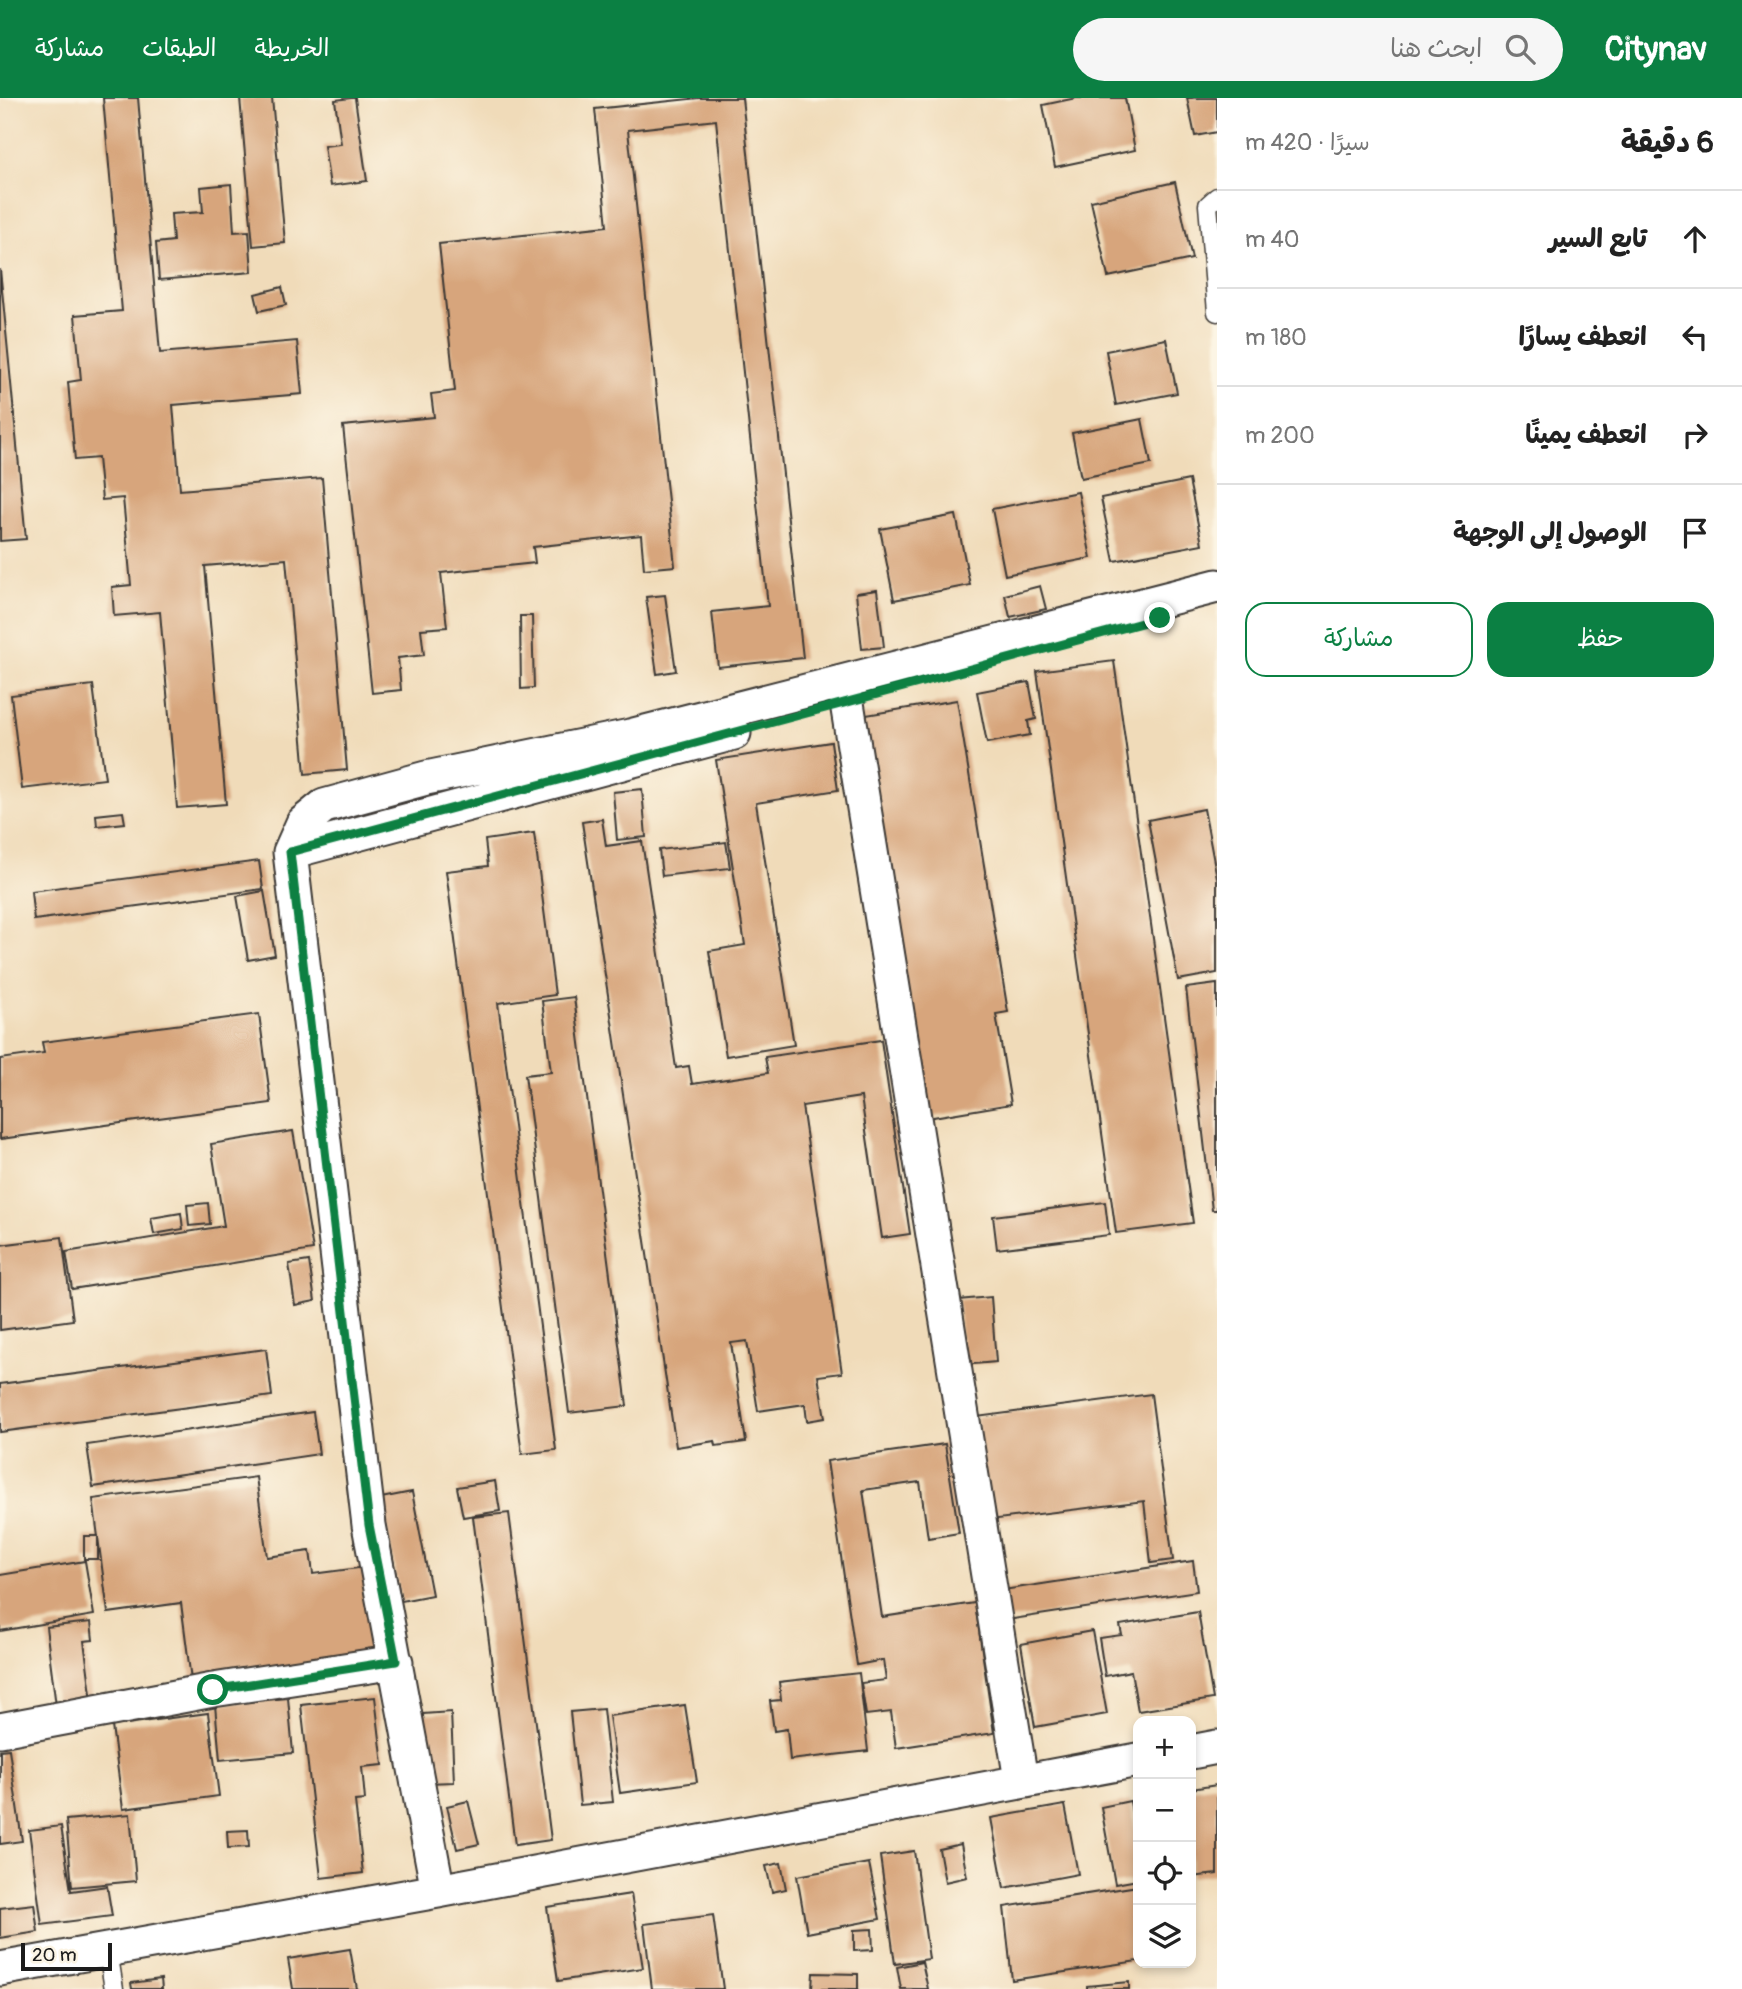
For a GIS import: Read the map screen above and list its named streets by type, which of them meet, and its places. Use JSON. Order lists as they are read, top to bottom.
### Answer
{
  "scale_bar": "20 m",
  "page": {
    "header": "Citynav",
    "search": "ابحث هنا",
    "nav": ["الخريطة", "الطبقات", "مشاركة"],
    "heading": ["6 دقيقة", "سيرًا · 420 m"],
    "list": [
      ["تابع السير", "40 m"],
      ["انعطف يسارًا", "180 m"],
      ["انعطف يمينًا", "200 m"],
      "الوصول إلى الوجهة"
    ],
    "buttons": ["حفظ", "مشاركة"],
    "map_buttons": ["+", "−"],
    "scale": "20 m"
  }
}
